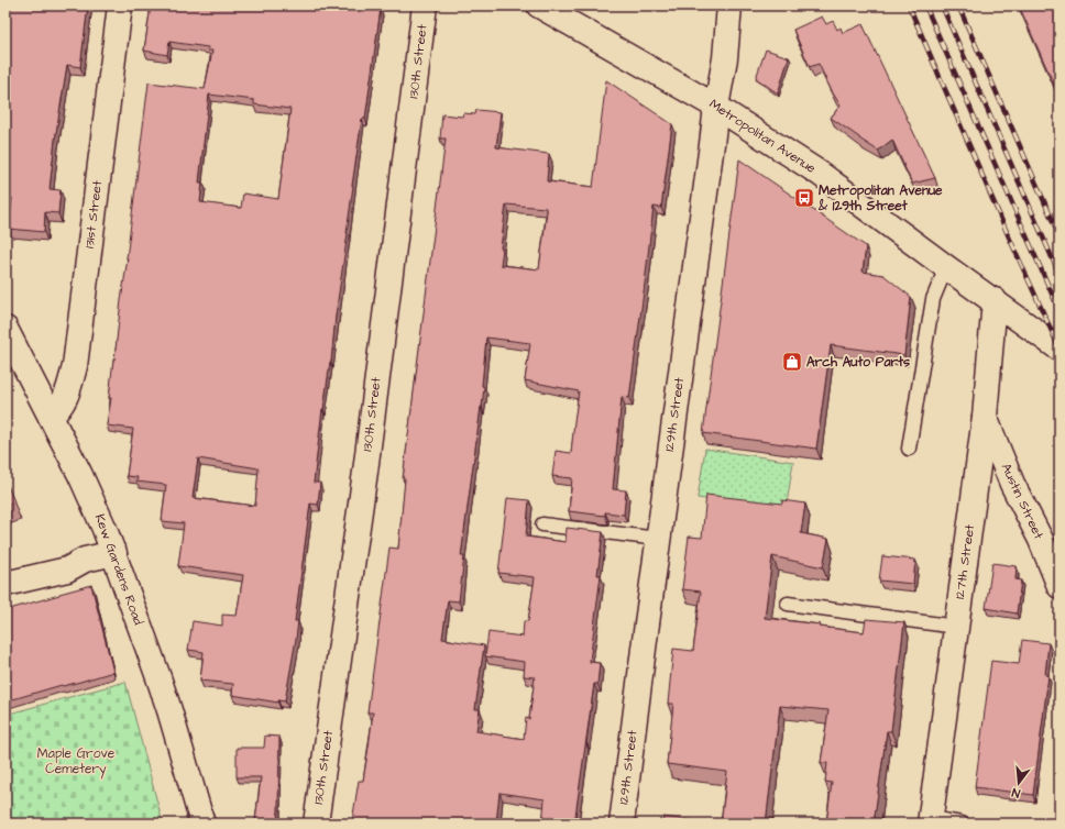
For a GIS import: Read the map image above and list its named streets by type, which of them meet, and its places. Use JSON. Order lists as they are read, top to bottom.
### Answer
{
  "streets": {
    "street": [
      "130th Street",
      "Metropolitan Avenue",
      "131st Street",
      "129th Street",
      "Austin Street",
      "127th Street",
      "Kew Gardens Road"
    ]
  },
  "crossings": [
    ["Metropolitan Avenue", "129th Street"],
    ["Metropolitan Avenue", "127th Street"],
    ["131st Street", "Kew Gardens Road"],
    ["Austin Street", "127th Street"]
  ],
  "parks": ["Maple Grove Cemetery"],
  "places": {
    "bus stop": ["Metropolitan Avenue & 129th Street"],
    "shop": ["Arch Auto Parts"]
  },
  "north": "bottom"
}
